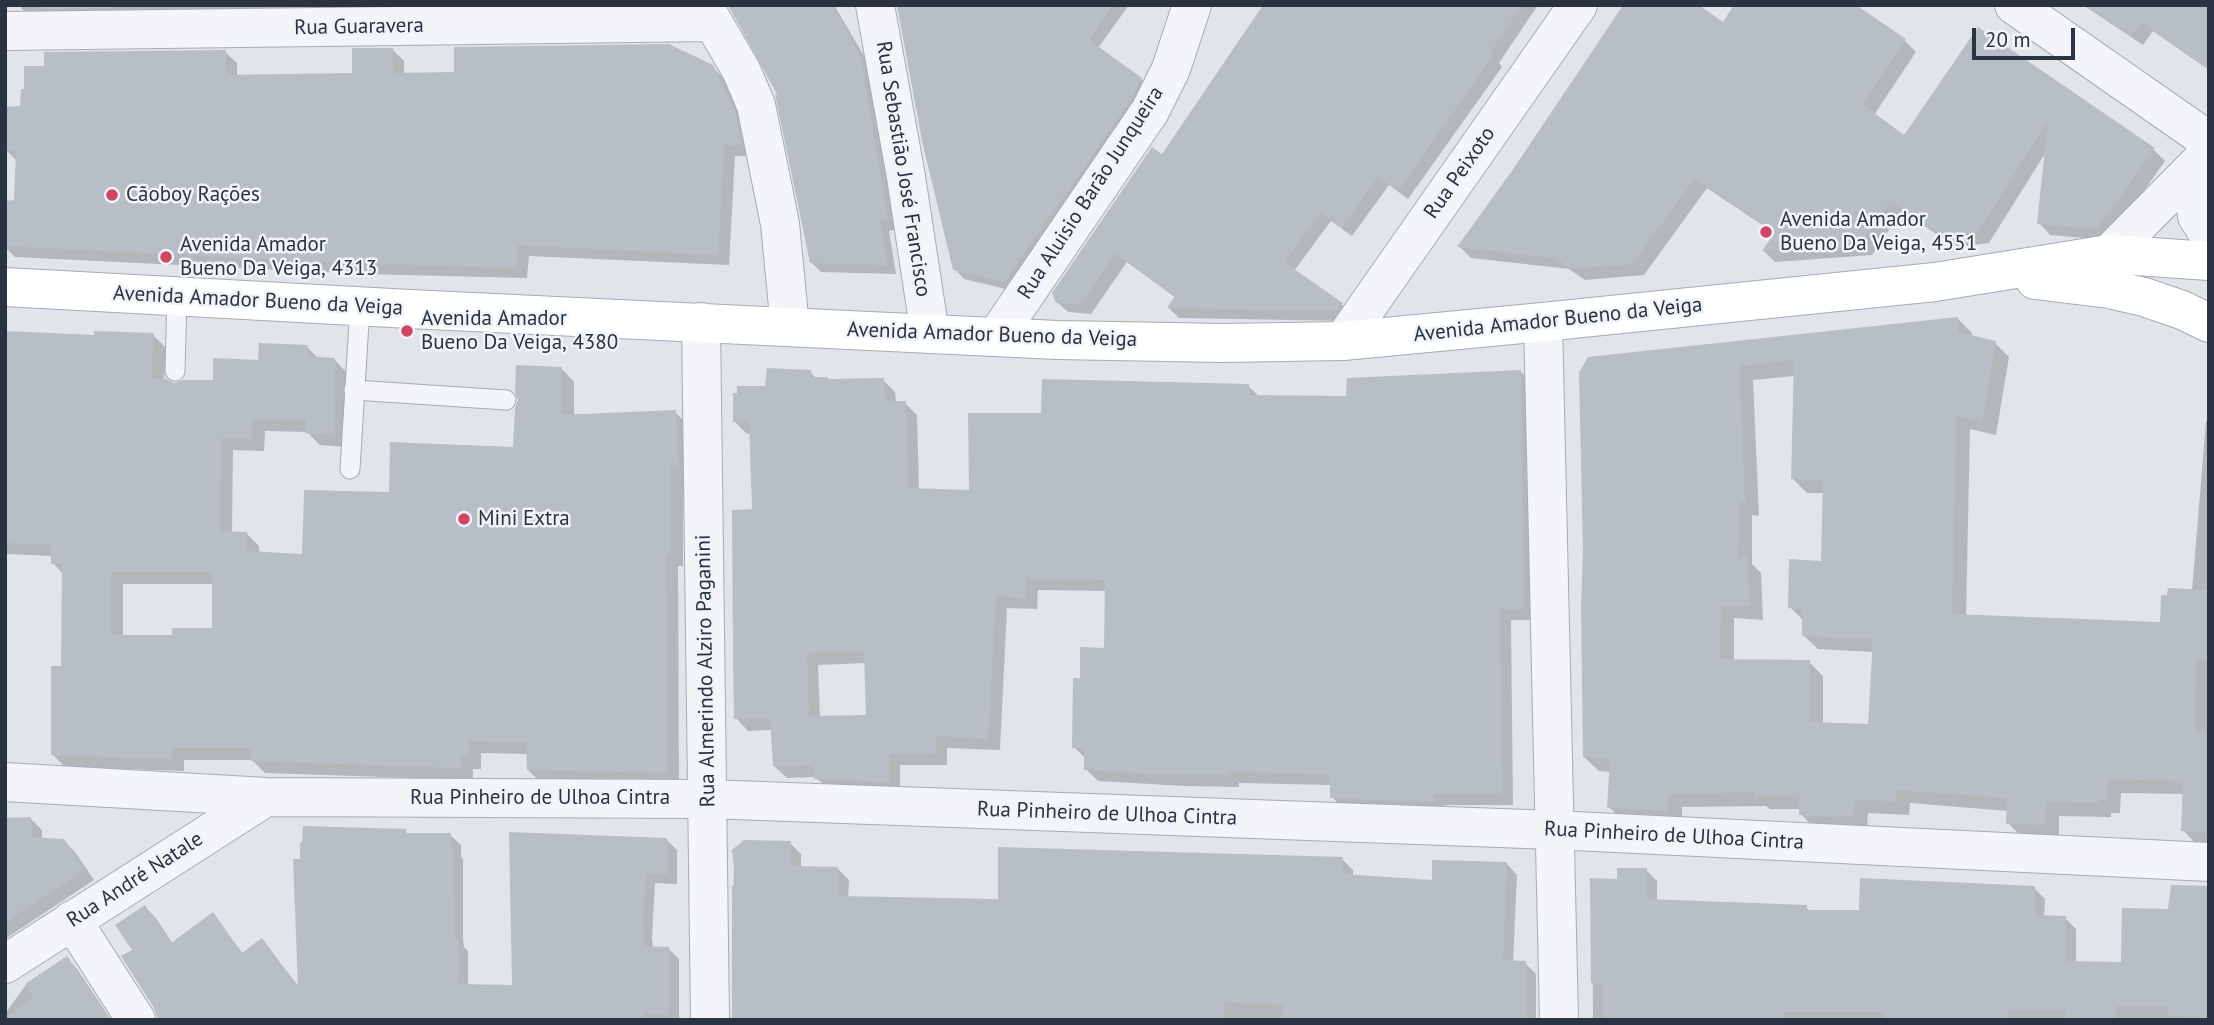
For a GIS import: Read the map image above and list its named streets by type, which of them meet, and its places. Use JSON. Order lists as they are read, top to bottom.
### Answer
{
  "streets": {
    "main road": ["Avenida Amador Bueno da Veiga"],
    "street": [
      "Rua Guaravera",
      "Rua Sebastião José Francisco",
      "Rua Peixoto",
      "Rua Aluisio Barão Junqueira",
      "Rua Almerindo Alziro Paganini",
      "Rua Pinheiro de Ulhoa Cintra",
      "Rua André Natale"
    ]
  },
  "crossings": [
    ["Rua Sebastião José Francisco", "Avenida Amador Bueno da Veiga"],
    ["Rua Peixoto", "Avenida Amador Bueno da Veiga"],
    ["Rua Aluisio Barão Junqueira", "Avenida Amador Bueno da Veiga"],
    ["Avenida Amador Bueno da Veiga", "Rua Almerindo Alziro Paganini"],
    ["Rua Almerindo Alziro Paganini", "Rua Pinheiro de Ulhoa Cintra"],
    ["Rua Pinheiro de Ulhoa Cintra", "Rua André Natale"]
  ],
  "places": [
    "Cãoboy Rações",
    "Avenida Amador Bueno Da Veiga, 4551",
    "Avenida Amador Bueno Da Veiga, 4313",
    "Avenida Amador Bueno Da Veiga, 4380",
    "Mini Extra"
  ],
  "scale_bar": "20 m"
}
